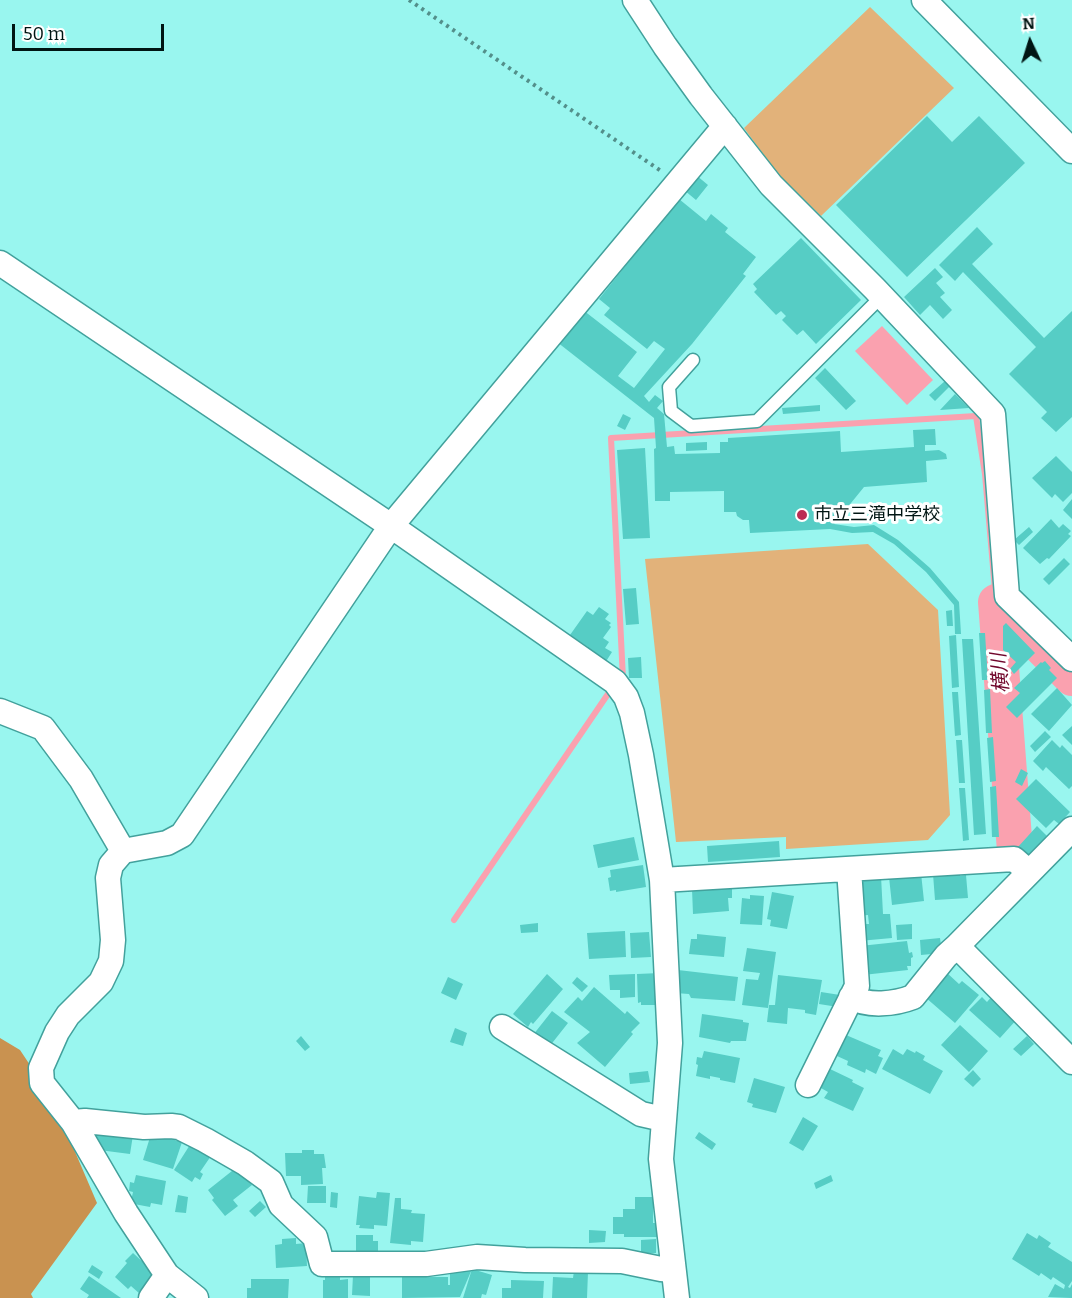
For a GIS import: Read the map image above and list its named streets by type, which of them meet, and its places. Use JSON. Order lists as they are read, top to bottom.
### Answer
{
  "water": ["横川"],
  "places": ["市立三滝中学校"],
  "scale_bar": "50 m",
  "north": "top"
}
